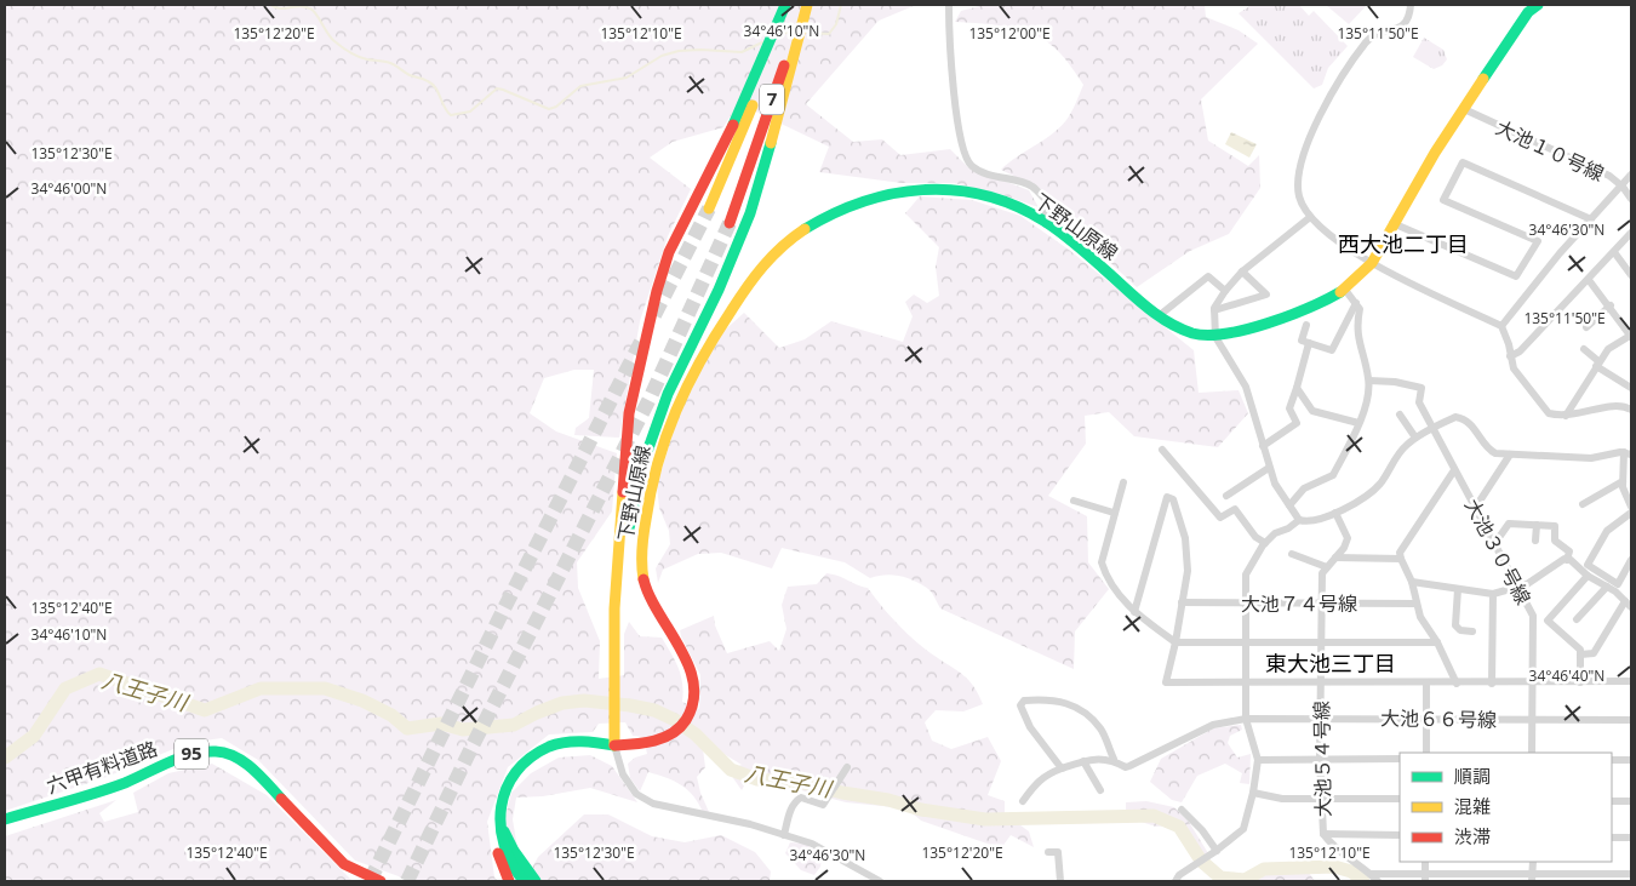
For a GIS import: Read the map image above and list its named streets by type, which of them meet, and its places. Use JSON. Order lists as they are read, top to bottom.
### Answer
{
  "streets": {
    "main road": [
      "7",
      "下野山原線",
      "95",
      "六甲有料道路"
    ],
    "street": [
      "大池１０号線",
      "大池３０号線",
      "大池７４号線",
      "大池６６号線",
      "大池５４号線"
    ]
  },
  "crossings": [
    ["大池３０号線", "大池６６号線"],
    ["大池７４号線", "大池５４号線"],
    ["大池６６号線", "大池５４号線"],
    ["95", "六甲有料道路"]
  ],
  "districts": ["西大池二丁目", "東大池三丁目"],
  "water": ["八王子川"],
  "legend": ["順調", "混雑", "渋滞"],
  "coordinates": [
    "34°46'10\"N",
    "135°12'20\"E",
    "135°12'10\"E",
    "135°12'00\"E",
    "135°11'50\"E",
    "135°12'30\"E",
    "34°46'00\"N",
    "34°46'30\"N",
    "135°12'40\"E",
    "34°46'40\"N"
  ]
}
